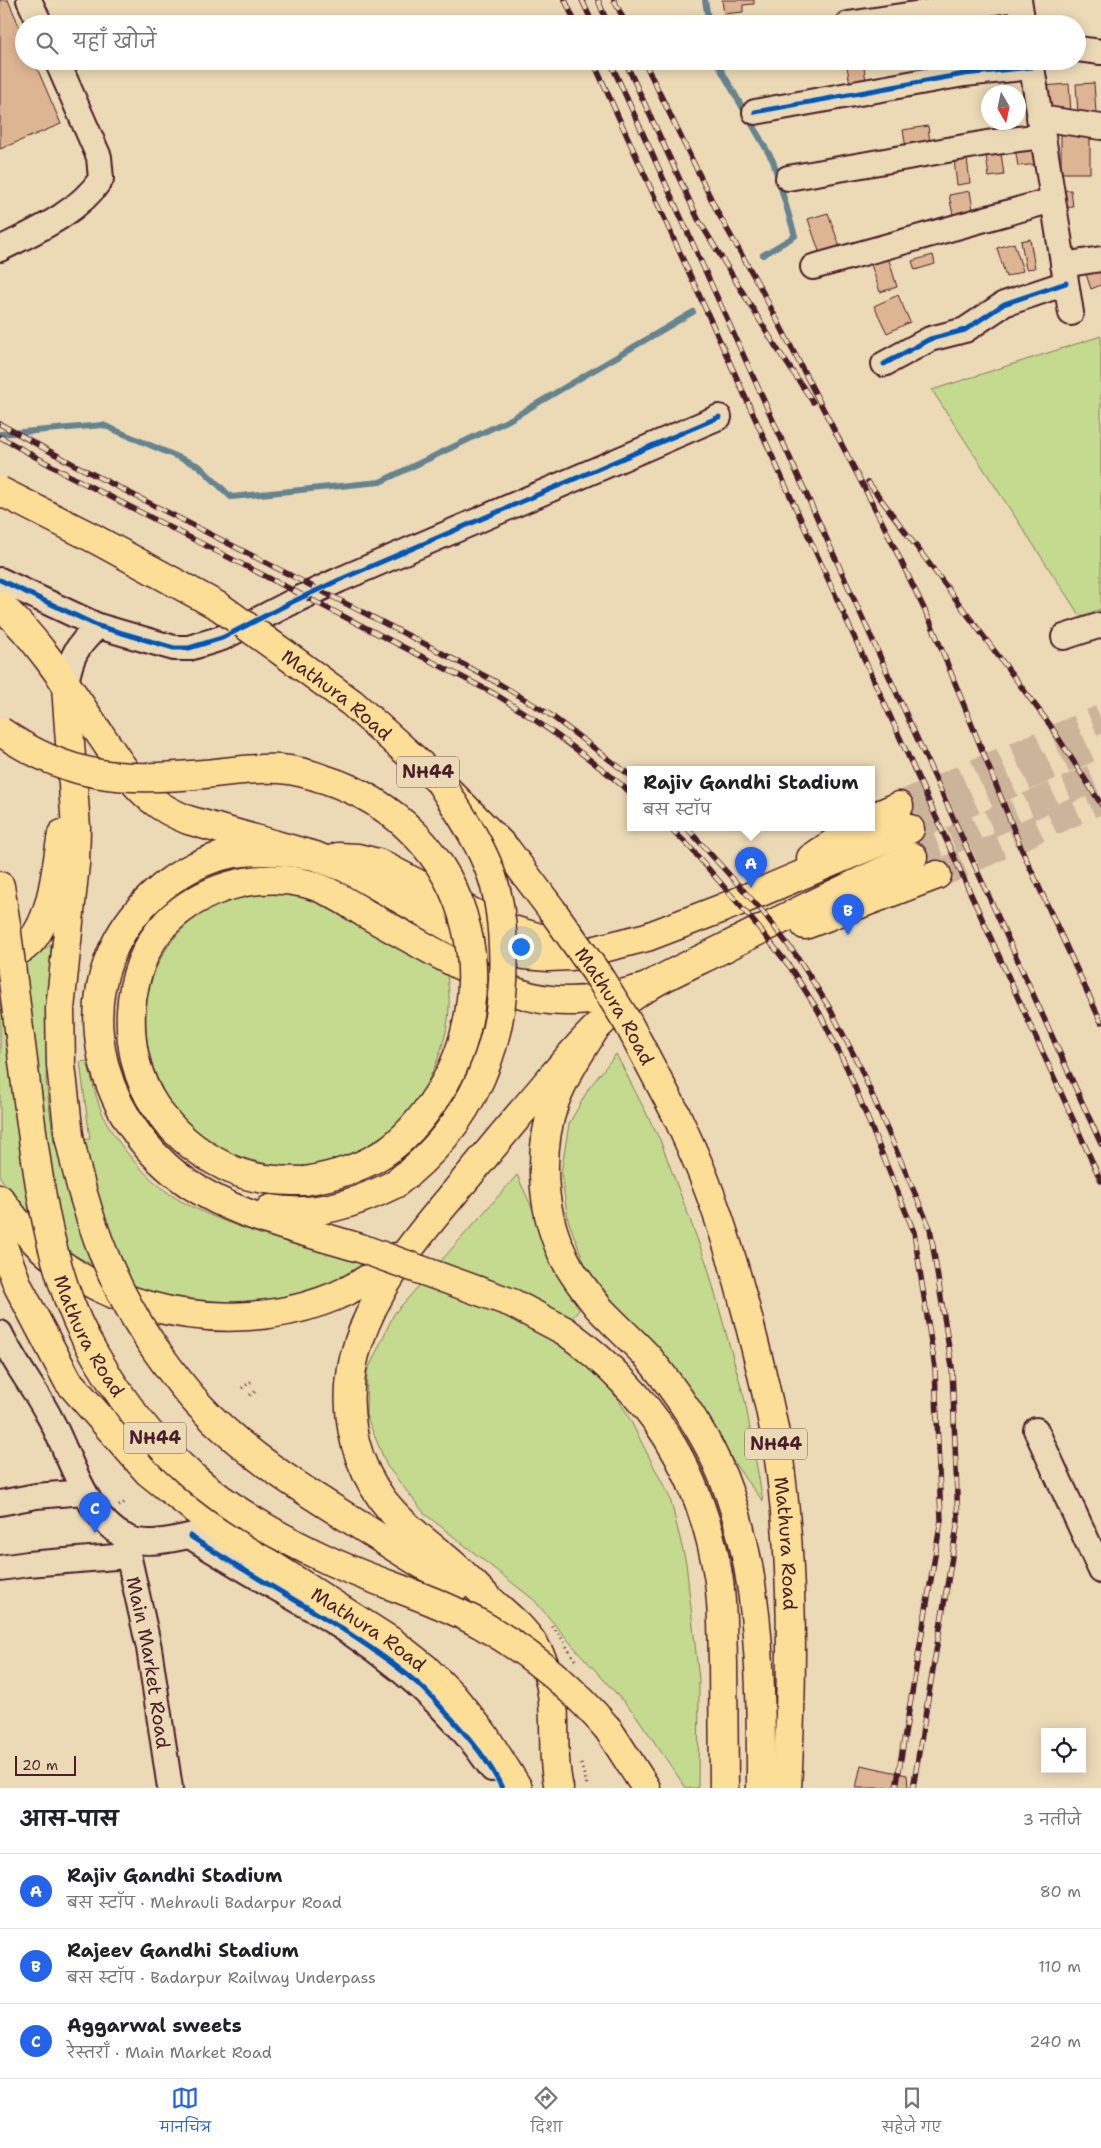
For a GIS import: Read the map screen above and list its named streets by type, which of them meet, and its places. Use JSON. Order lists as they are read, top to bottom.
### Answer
{
  "streets": {
    "main road": ["Mathura Road", "NH44"],
    "street": ["Main Market Road"]
  },
  "scale_bar": "20 m",
  "north": "bottom",
  "page": {
    "search": "यहाँ खोजें",
    "popup": ["Rajiv Gandhi Stadium", "बस स्टॉप"],
    "pins": ["A", "B", "C"],
    "scale": "20 m",
    "heading": ["आस-पास", "3 नतीजे"],
    "list": [
      {
        "mark": "A",
        "name": "Rajiv Gandhi Stadium",
        "note": "बस स्टॉप · Mehrauli Badarpur Road",
        "value": "80 m"
      },
      {
        "mark": "B",
        "name": "Rajeev Gandhi Stadium",
        "note": "बस स्टॉप · Badarpur Railway Underpass",
        "value": "110 m"
      },
      {
        "mark": "C",
        "name": "Aggarwal sweets",
        "note": "रेस्तराँ · Main Market Road",
        "value": "240 m"
      }
    ],
    "nav": ["मानचित्र", "दिशा", "सहेजे गए"]
  }
}
